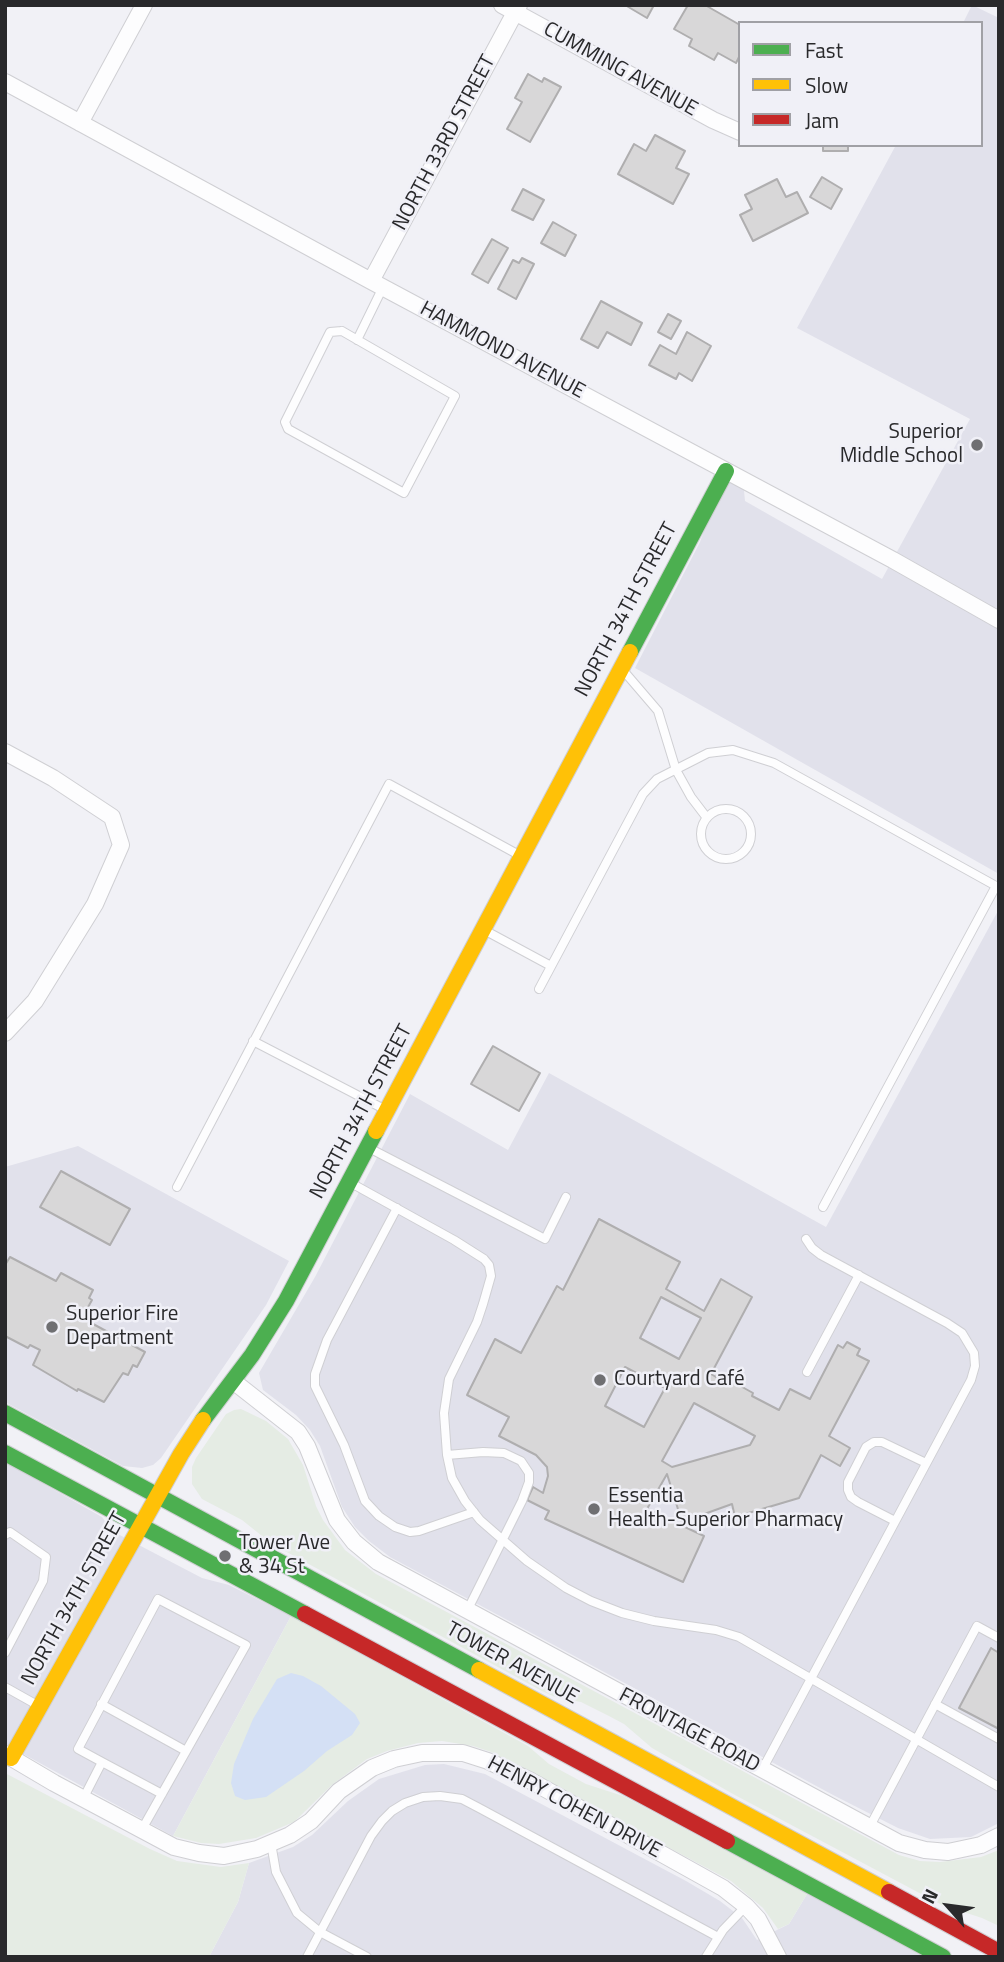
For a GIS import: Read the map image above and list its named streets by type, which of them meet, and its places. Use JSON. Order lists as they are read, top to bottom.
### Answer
{
  "streets": {
    "main road": ["NORTH 34TH STREET", "TOWER AVENUE"],
    "street": [
      "CUMMING AVENUE",
      "NORTH 33RD STREET",
      "HAMMOND AVENUE",
      "FRONTAGE ROAD",
      "HENRY COHEN DRIVE"
    ]
  },
  "crossings": [
    ["CUMMING AVENUE", "NORTH 33RD STREET"],
    ["NORTH 33RD STREET", "HAMMOND AVENUE"],
    ["HAMMOND AVENUE", "NORTH 34TH STREET"],
    ["NORTH 34TH STREET", "TOWER AVENUE"],
    ["NORTH 34TH STREET", "FRONTAGE ROAD"],
    ["NORTH 34TH STREET", "HENRY COHEN DRIVE"]
  ],
  "places": [
    "Superior Middle School",
    "Superior Fire Department",
    "Courtyard Café",
    "Essentia Health-Superior Pharmacy",
    "Tower Ave & 34 St"
  ],
  "legend": ["Fast", "Slow", "Jam"],
  "north": "top left"
}
